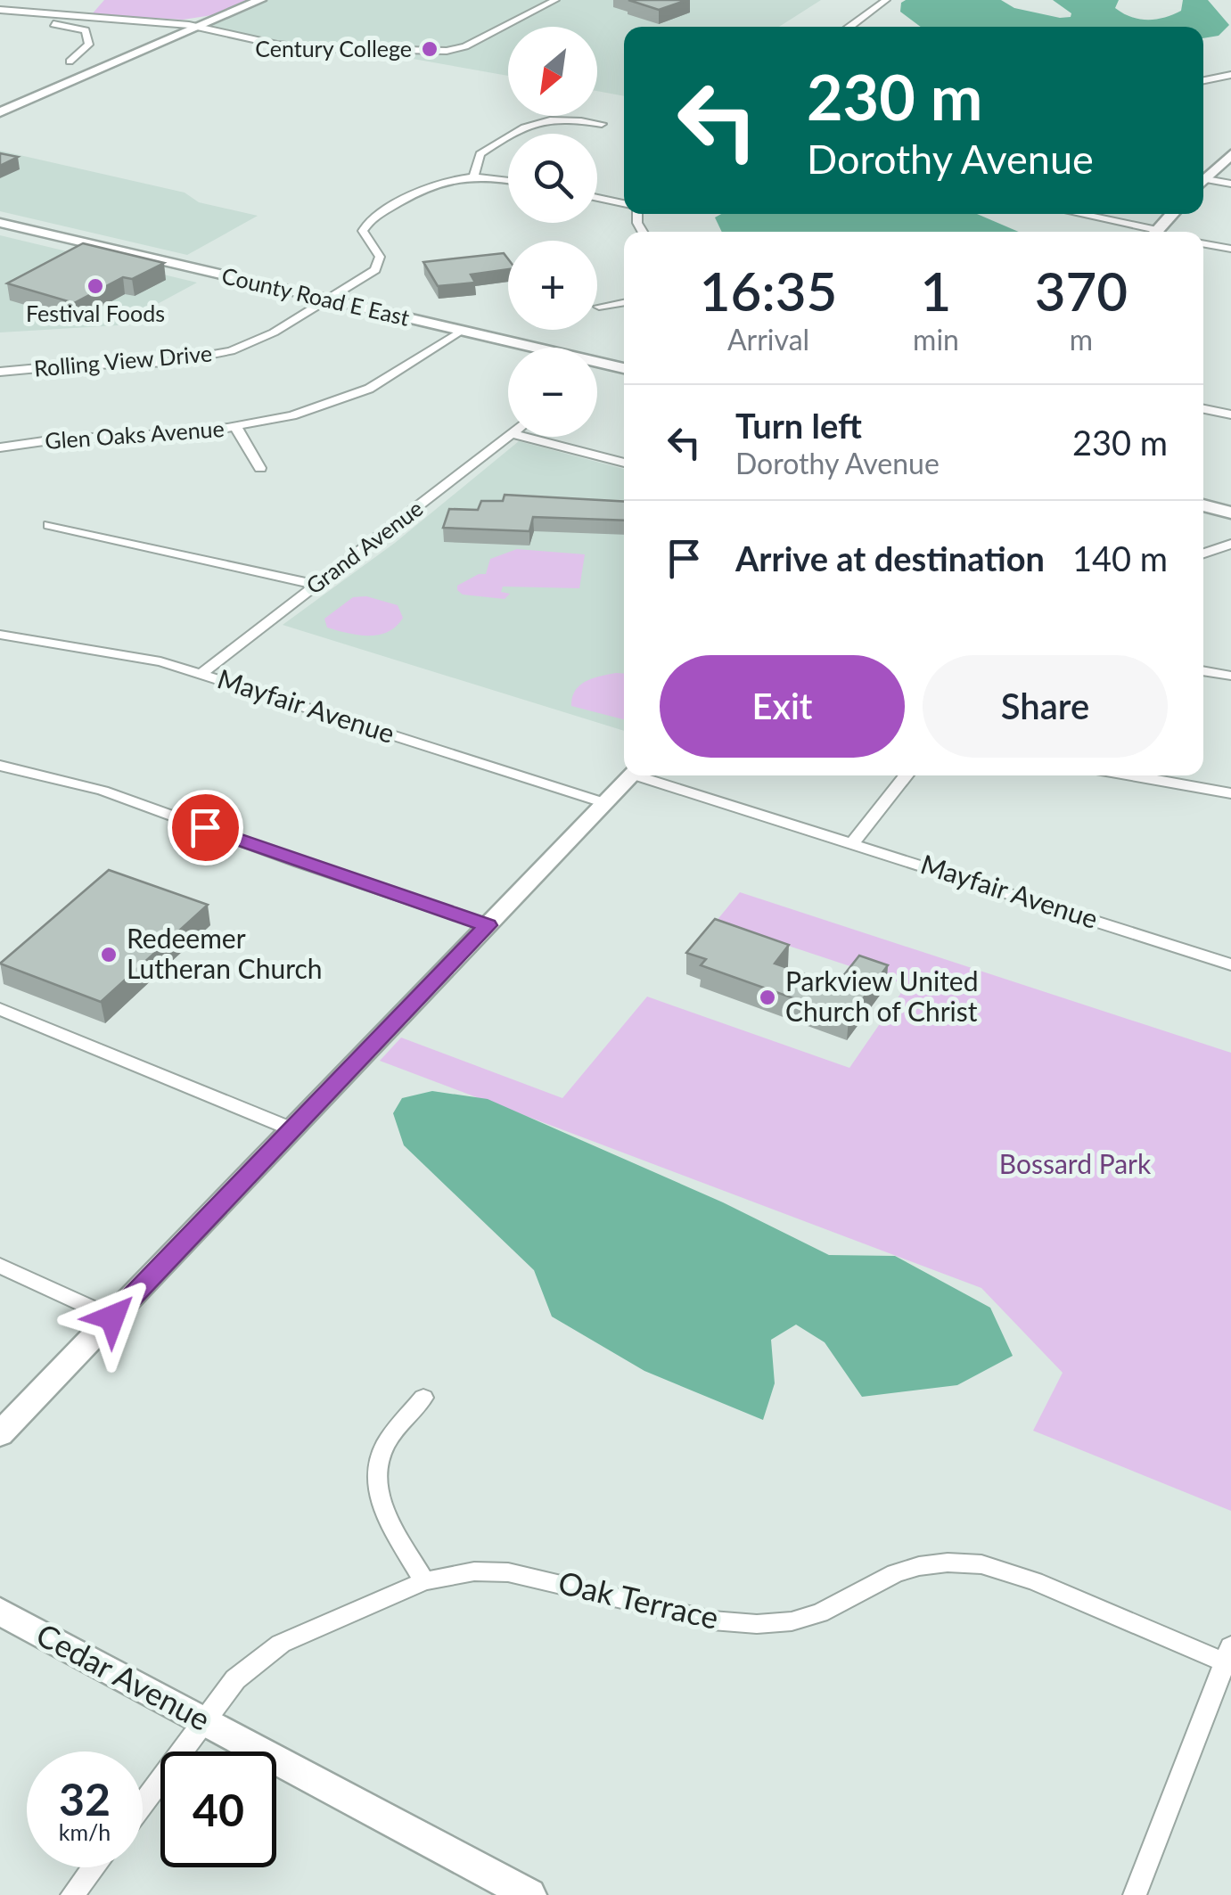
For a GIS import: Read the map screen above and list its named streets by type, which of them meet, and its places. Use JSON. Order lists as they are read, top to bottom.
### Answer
{
  "streets": {
    "main road": ["County Road E East", "Cedar Avenue"],
    "street": [
      "Rolling View Drive",
      "Glen Oaks Avenue",
      "Grand Avenue",
      "Mayfair Avenue",
      "Oak Terrace"
    ]
  },
  "crossings": [
    ["County Road E East", "Rolling View Drive"],
    ["County Road E East", "Glen Oaks Avenue"],
    ["Grand Avenue", "Mayfair Avenue"],
    ["Oak Terrace", "Cedar Avenue"]
  ],
  "parks": ["Bossard Park"],
  "places": [
    "Century College",
    "Festival Foods",
    "Redeemer Lutheran Church",
    "Parkview United Church of Christ"
  ],
  "north": "bottom left",
  "page": {
    "map_buttons": ["+", "−"],
    "turn": ["230 m", "Dorothy Avenue"],
    "eta": [
      "16:35",
      "Arrival",
      "1",
      "min",
      "370",
      "m"
    ],
    "list": [
      {
        "name": "Turn left",
        "note": "Dorothy Avenue",
        "value": "230 m"
      },
      {
        "name": "Arrive at destination",
        "value": "140 m"
      }
    ],
    "buttons": ["Exit", "Share"],
    "speed": "32 km/h",
    "limit": "40"
  }
}
